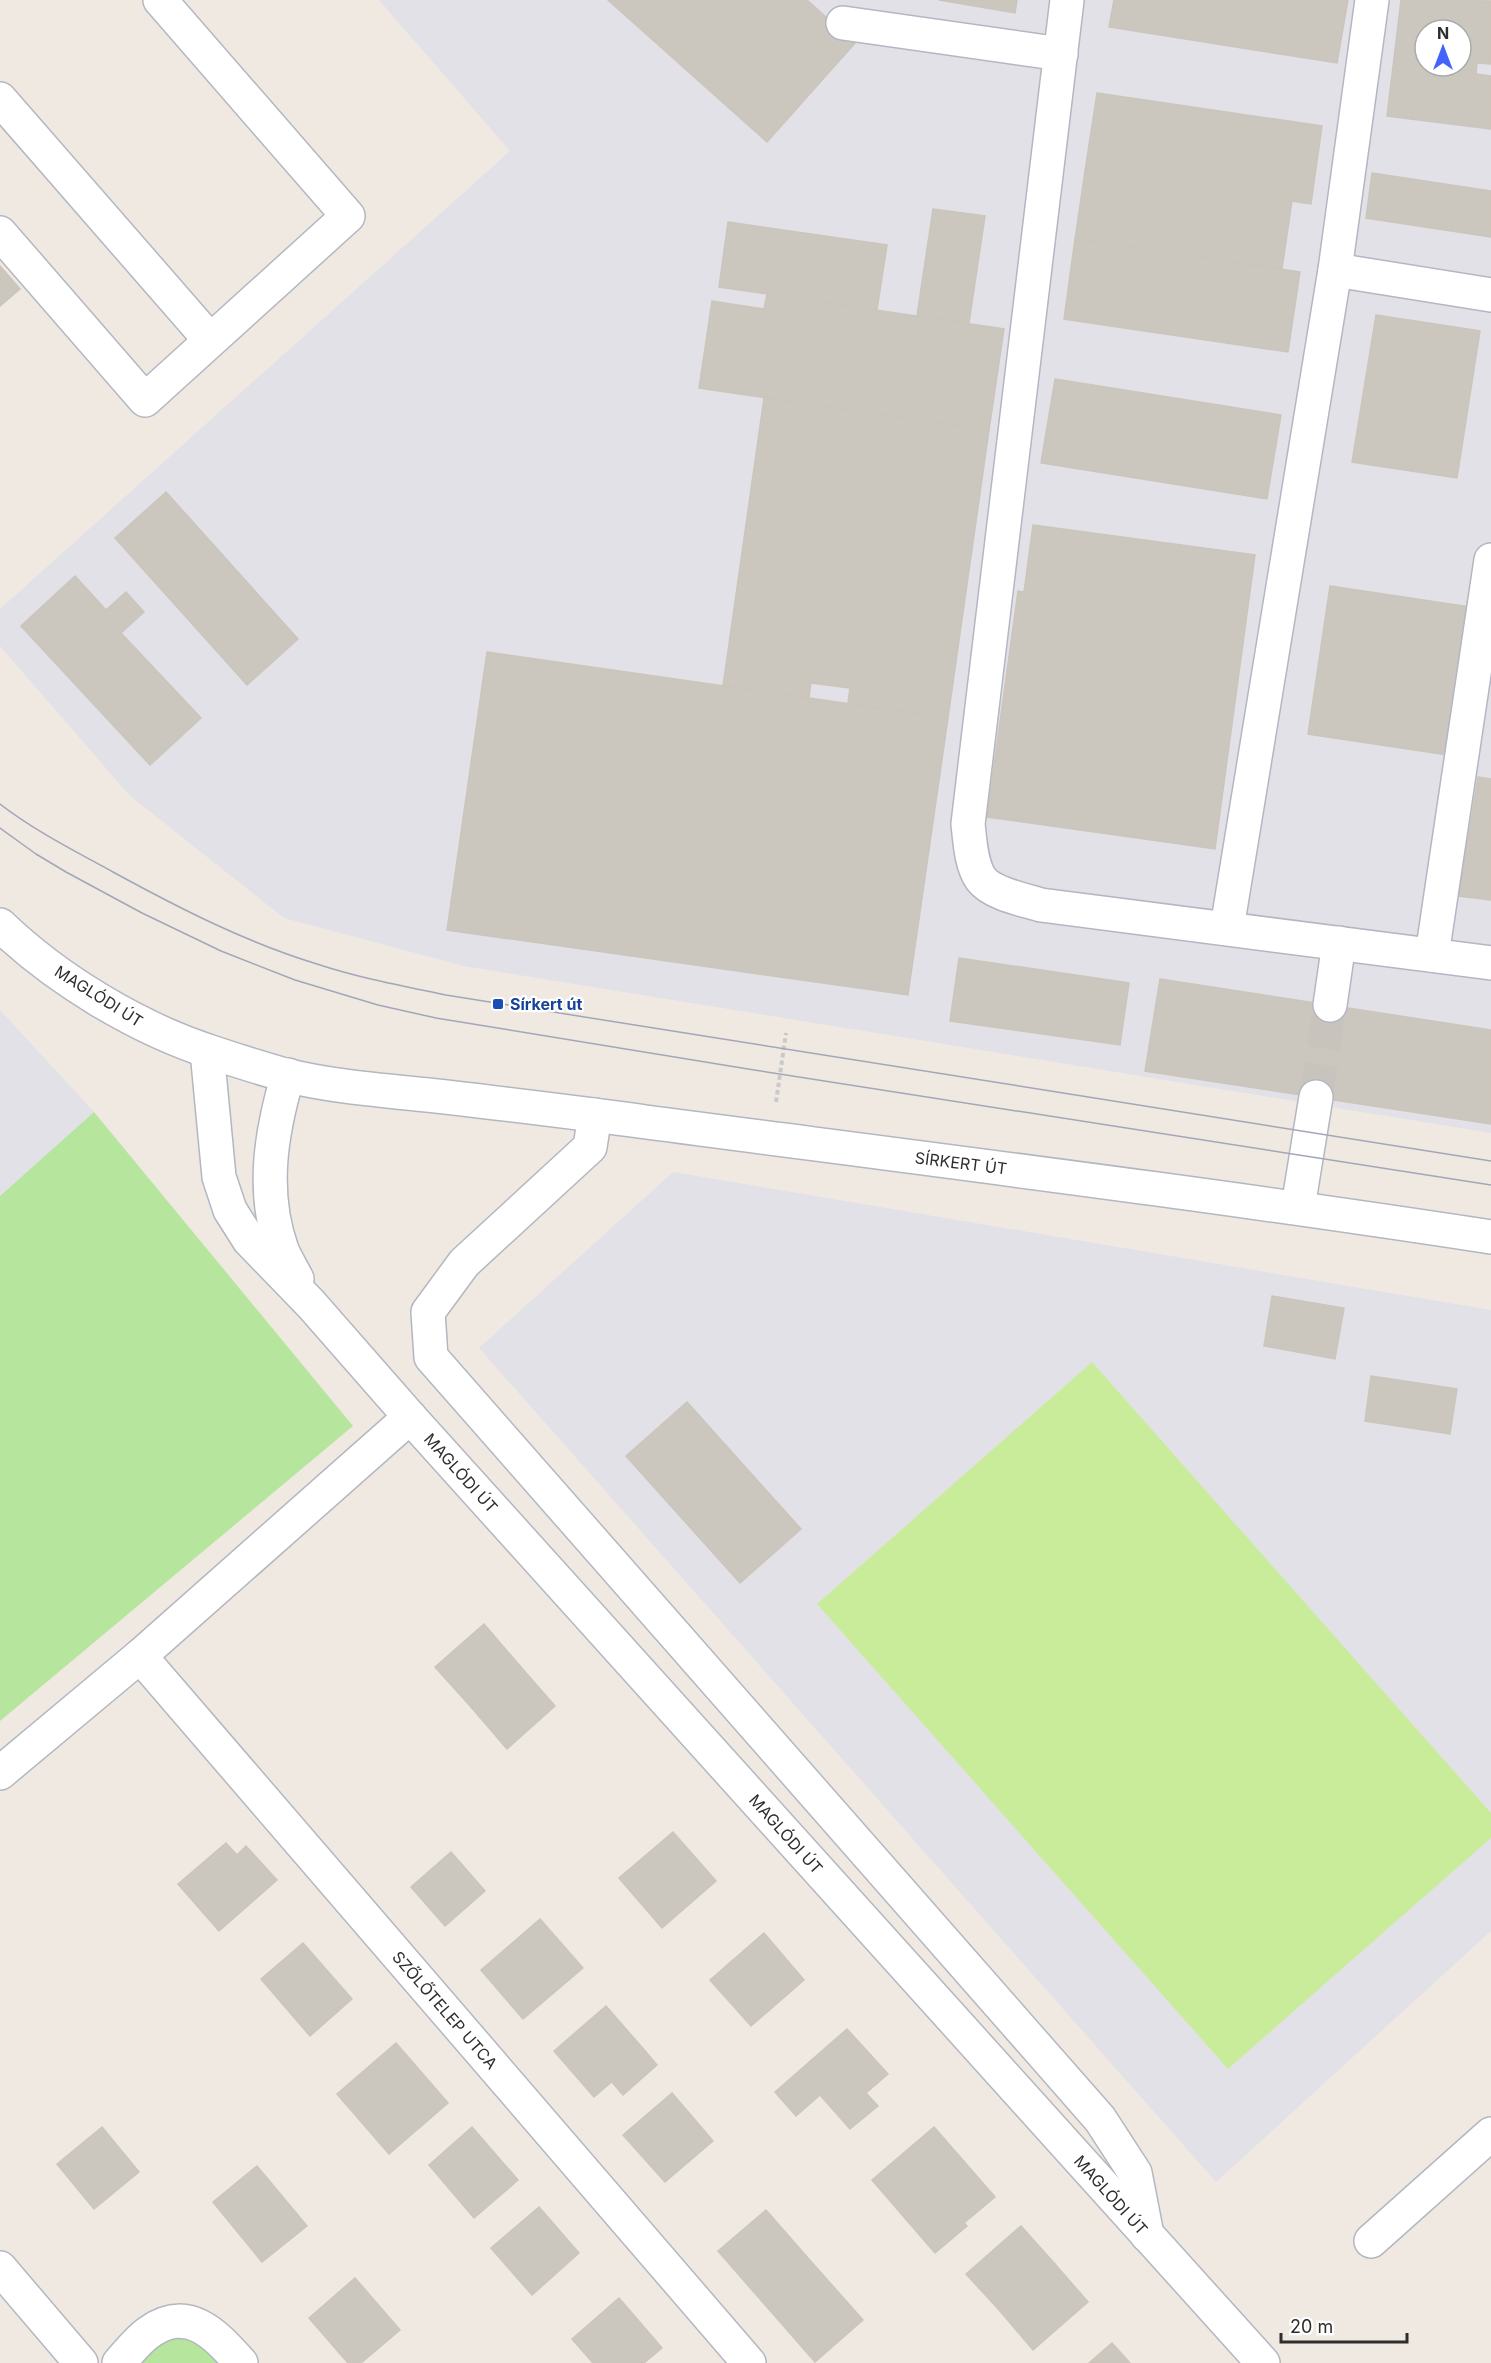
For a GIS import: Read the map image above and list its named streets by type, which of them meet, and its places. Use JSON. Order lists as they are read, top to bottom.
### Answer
{
  "streets": {
    "street": ["MAGLÓDI ÚT", "SÍRKERT ÚT", "SZŐLŐTELEP UTCA"]
  },
  "crossings": [
    ["MAGLÓDI ÚT", "SÍRKERT ÚT"]
  ],
  "places": {
    "transit": ["Sírkert út"]
  },
  "scale_bar": "20 m",
  "north": "top"
}
